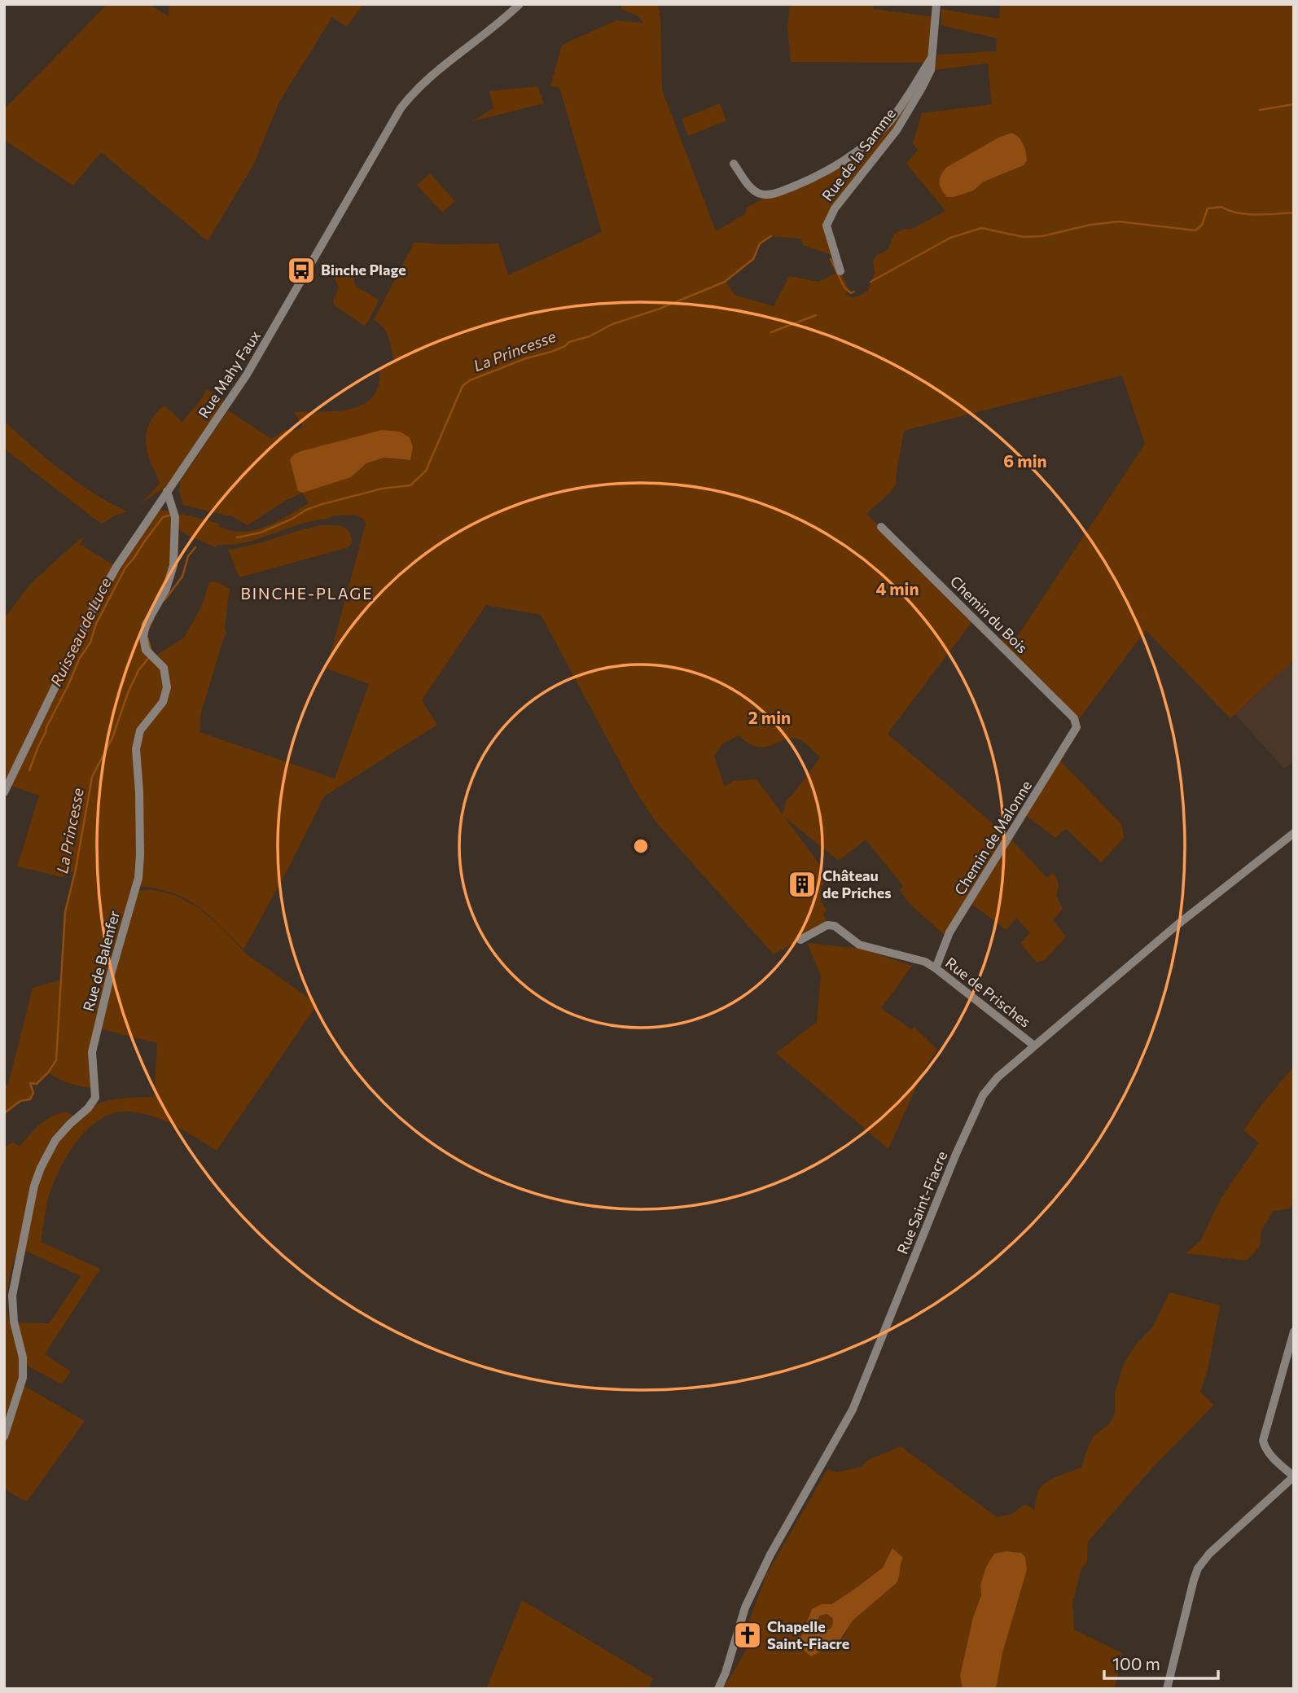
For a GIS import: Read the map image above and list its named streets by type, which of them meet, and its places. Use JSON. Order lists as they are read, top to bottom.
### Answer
{
  "streets": {
    "street": [
      "Rue de la Samme",
      "Rue Mahy Faux",
      "Chemin du Bois",
      "Chemin de Malonne",
      "Rue de Balenfer",
      "Rue de Prisches",
      "Rue Saint-Fiacre"
    ]
  },
  "crossings": [
    ["Rue Mahy Faux", "Rue de Balenfer"],
    ["Chemin du Bois", "Chemin de Malonne"],
    ["Chemin de Malonne", "Rue de Prisches"],
    ["Rue de Prisches", "Rue Saint-Fiacre"]
  ],
  "districts": ["BINCHE-PLAGE"],
  "water": ["La Princesse", "Ruisseau de Luce"],
  "places": {
    "bus stop": ["Binche Plage"],
    "building": ["Château de Priches"],
    "church": ["Chapelle Saint-Fiacre"]
  },
  "scale_bar": "100 m",
  "rings": ["6 min", "4 min", "2 min"]
}
